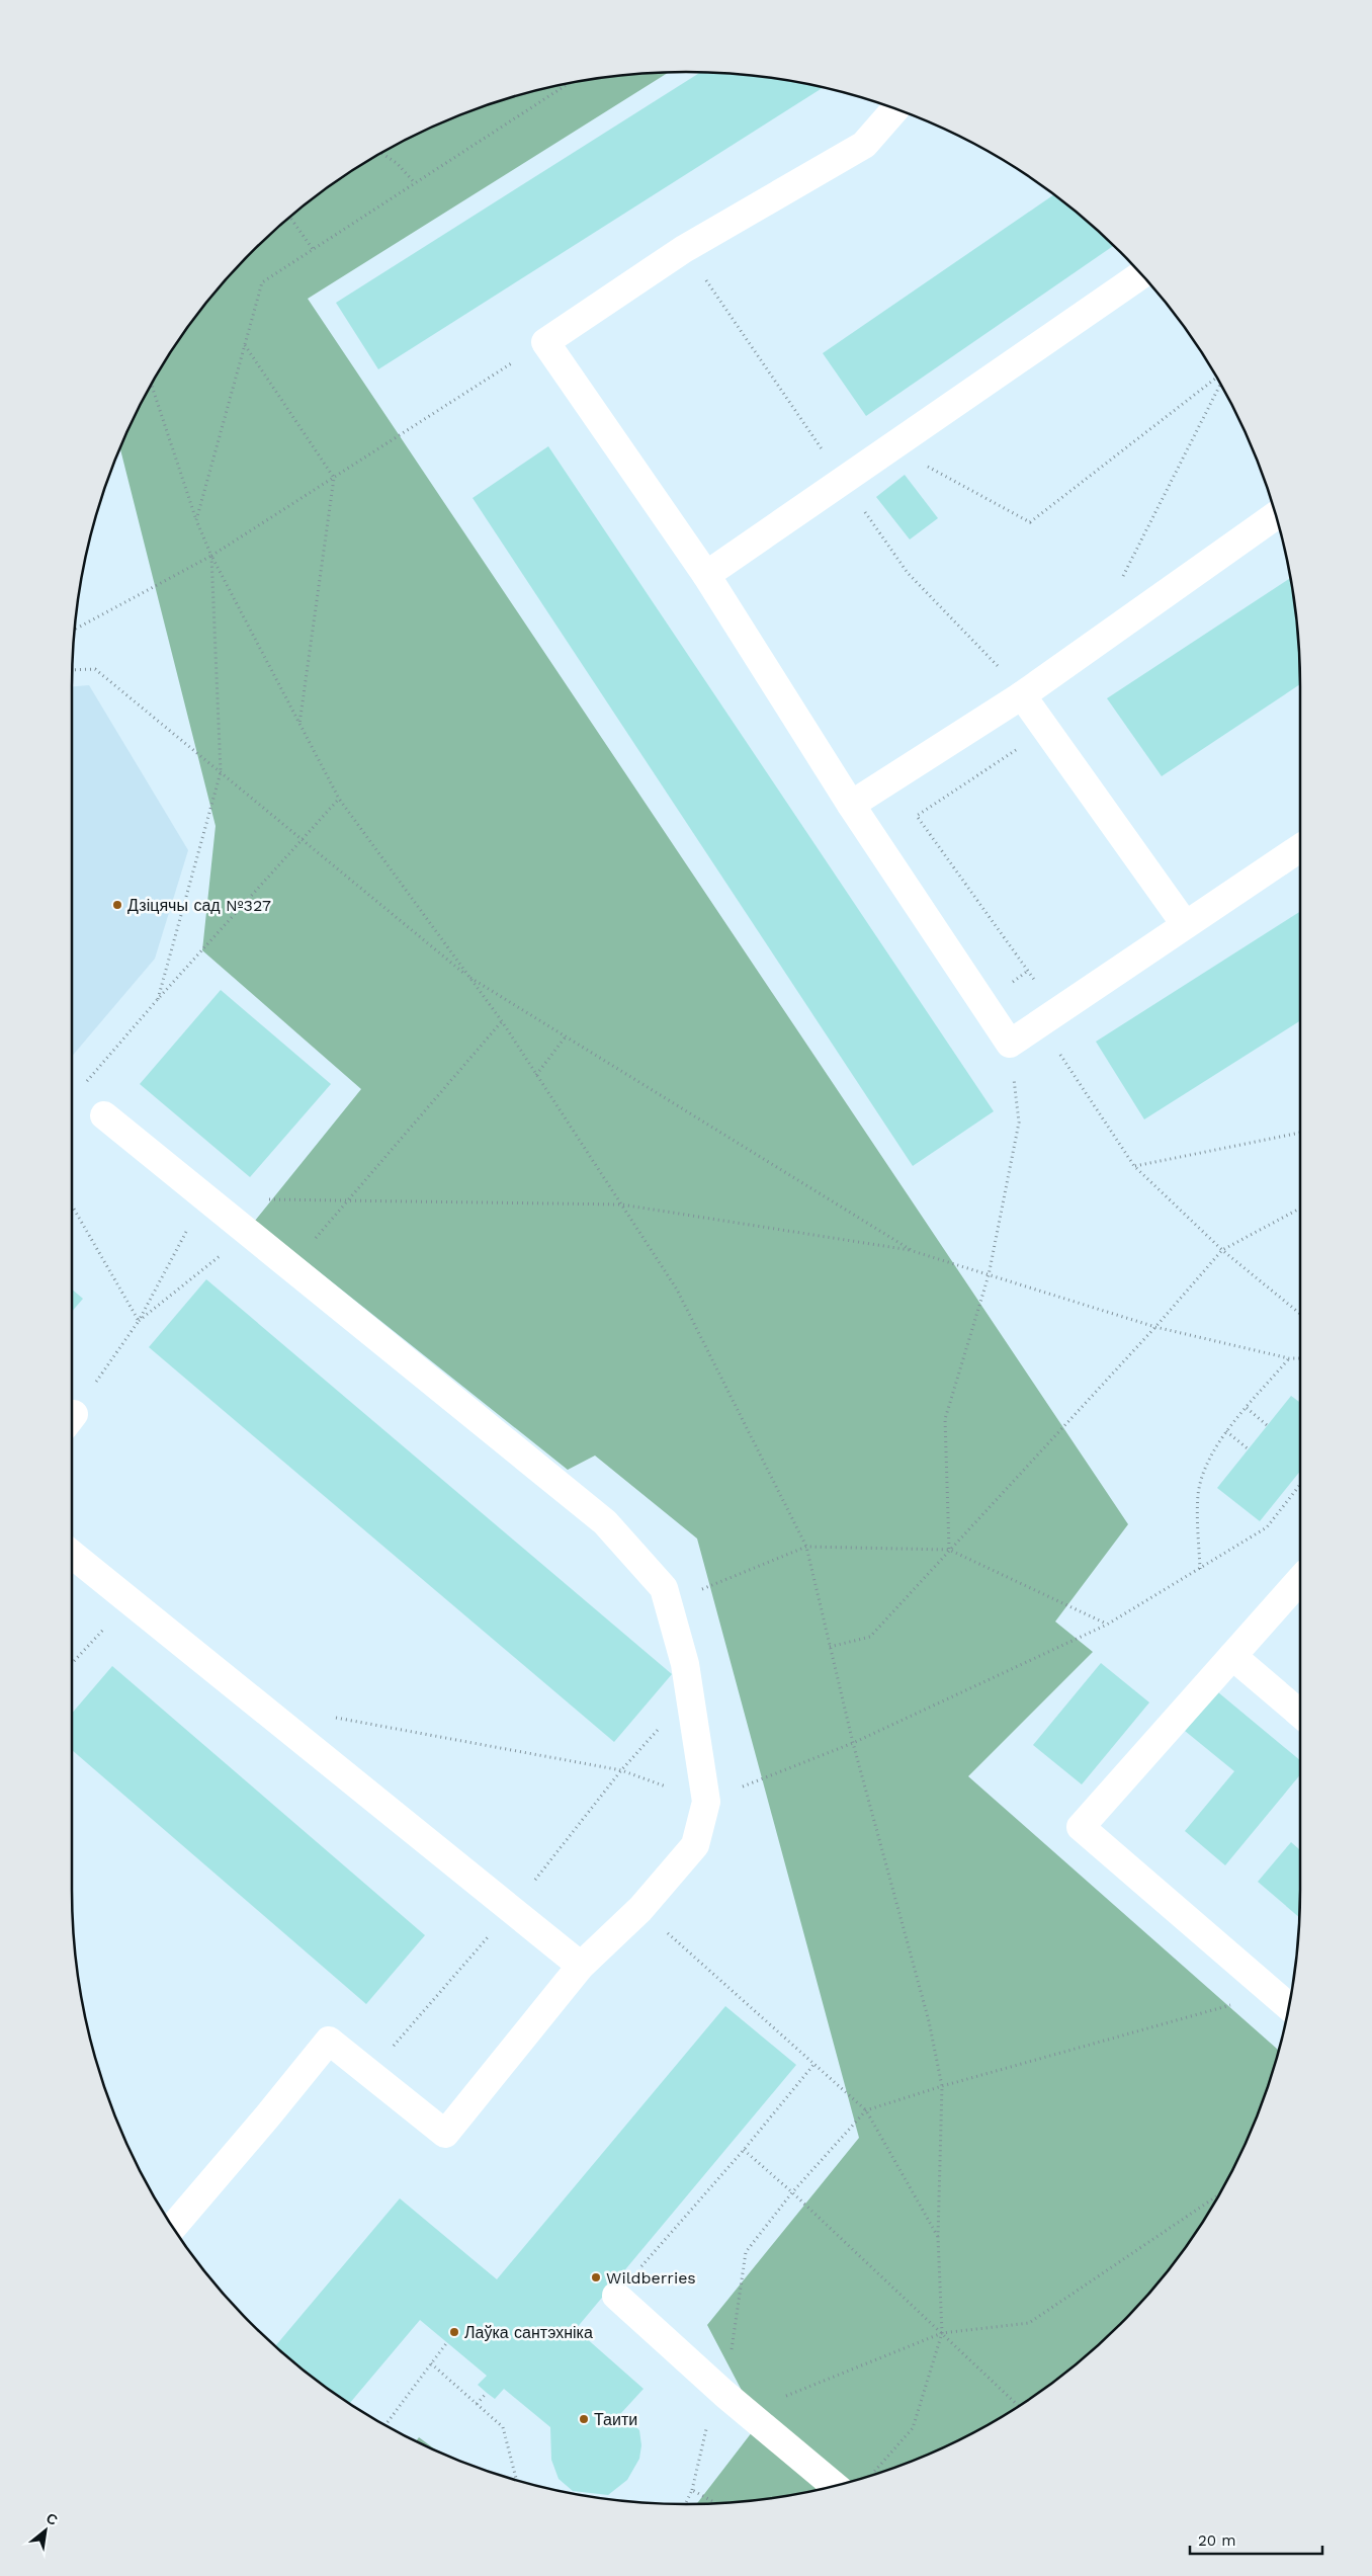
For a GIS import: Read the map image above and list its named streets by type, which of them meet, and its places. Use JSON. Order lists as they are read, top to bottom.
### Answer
{
  "places": [
    "Дзіцячы сад №327",
    "Wildberries",
    "Лаўка сантэхніка",
    "Таити"
  ],
  "scale_bar": "20 m",
  "north": "top right"
}
